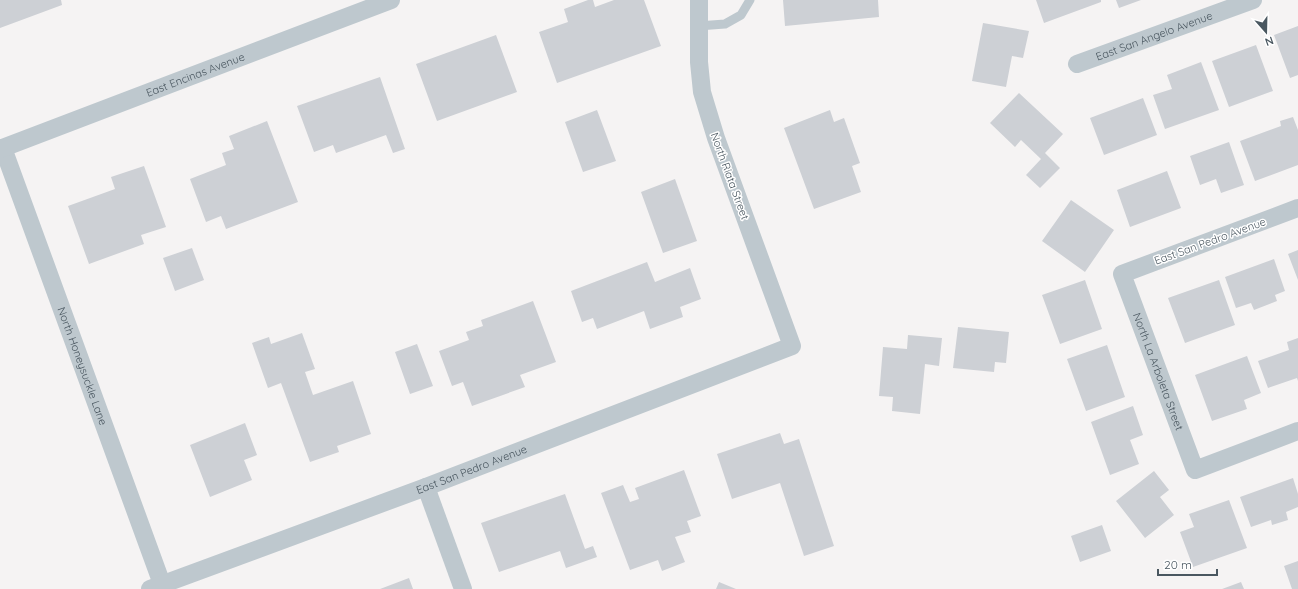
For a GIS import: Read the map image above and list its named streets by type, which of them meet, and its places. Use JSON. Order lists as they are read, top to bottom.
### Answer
{
  "streets": {
    "street": [
      "East San Angelo Avenue",
      "East Encinas Avenue",
      "North Riata Street",
      "East San Pedro Avenue",
      "North Honeysuckle Lane",
      "North La Arboleta Street"
    ]
  },
  "crossings": [
    ["East Encinas Avenue", "North Honeysuckle Lane"],
    ["North Riata Street", "East San Pedro Avenue"],
    ["East San Pedro Avenue", "North Honeysuckle Lane"],
    ["East San Pedro Avenue", "North La Arboleta Street"]
  ],
  "scale_bar": "20 m",
  "north": "bottom"
}
